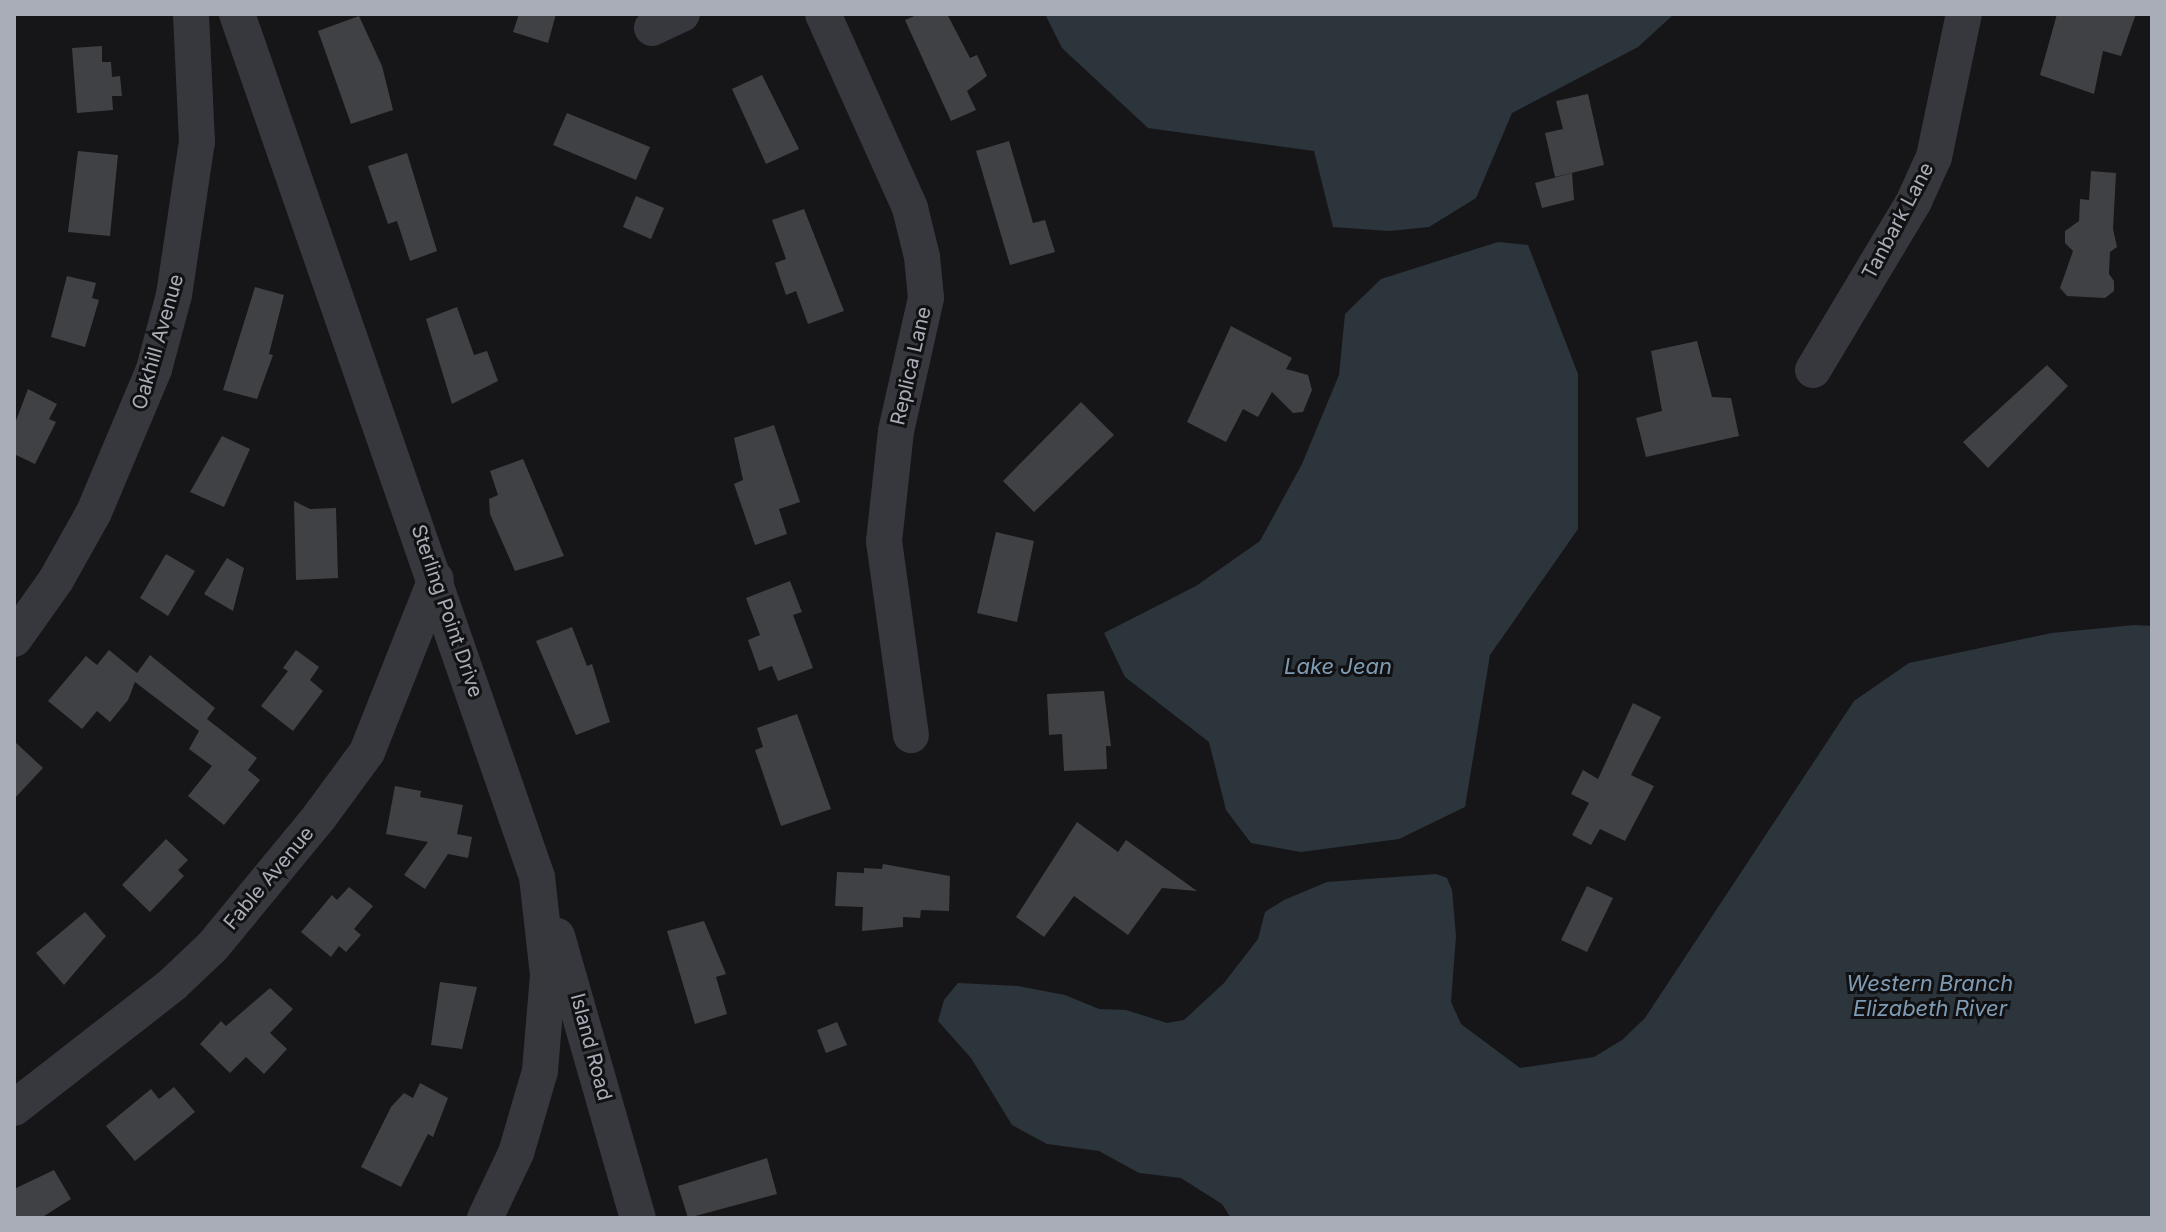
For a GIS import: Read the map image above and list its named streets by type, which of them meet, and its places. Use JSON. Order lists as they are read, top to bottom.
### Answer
{
  "streets": {
    "street": [
      "Tanbark Lane",
      "Oakhill Avenue",
      "Replica Lane",
      "Sterling Point Drive",
      "Fable Avenue",
      "Island Road"
    ]
  },
  "crossings": [
    ["Sterling Point Drive", "Fable Avenue"],
    ["Sterling Point Drive", "Island Road"]
  ],
  "water": ["Lake Jean", "Western Branch Elizabeth River"]
}
